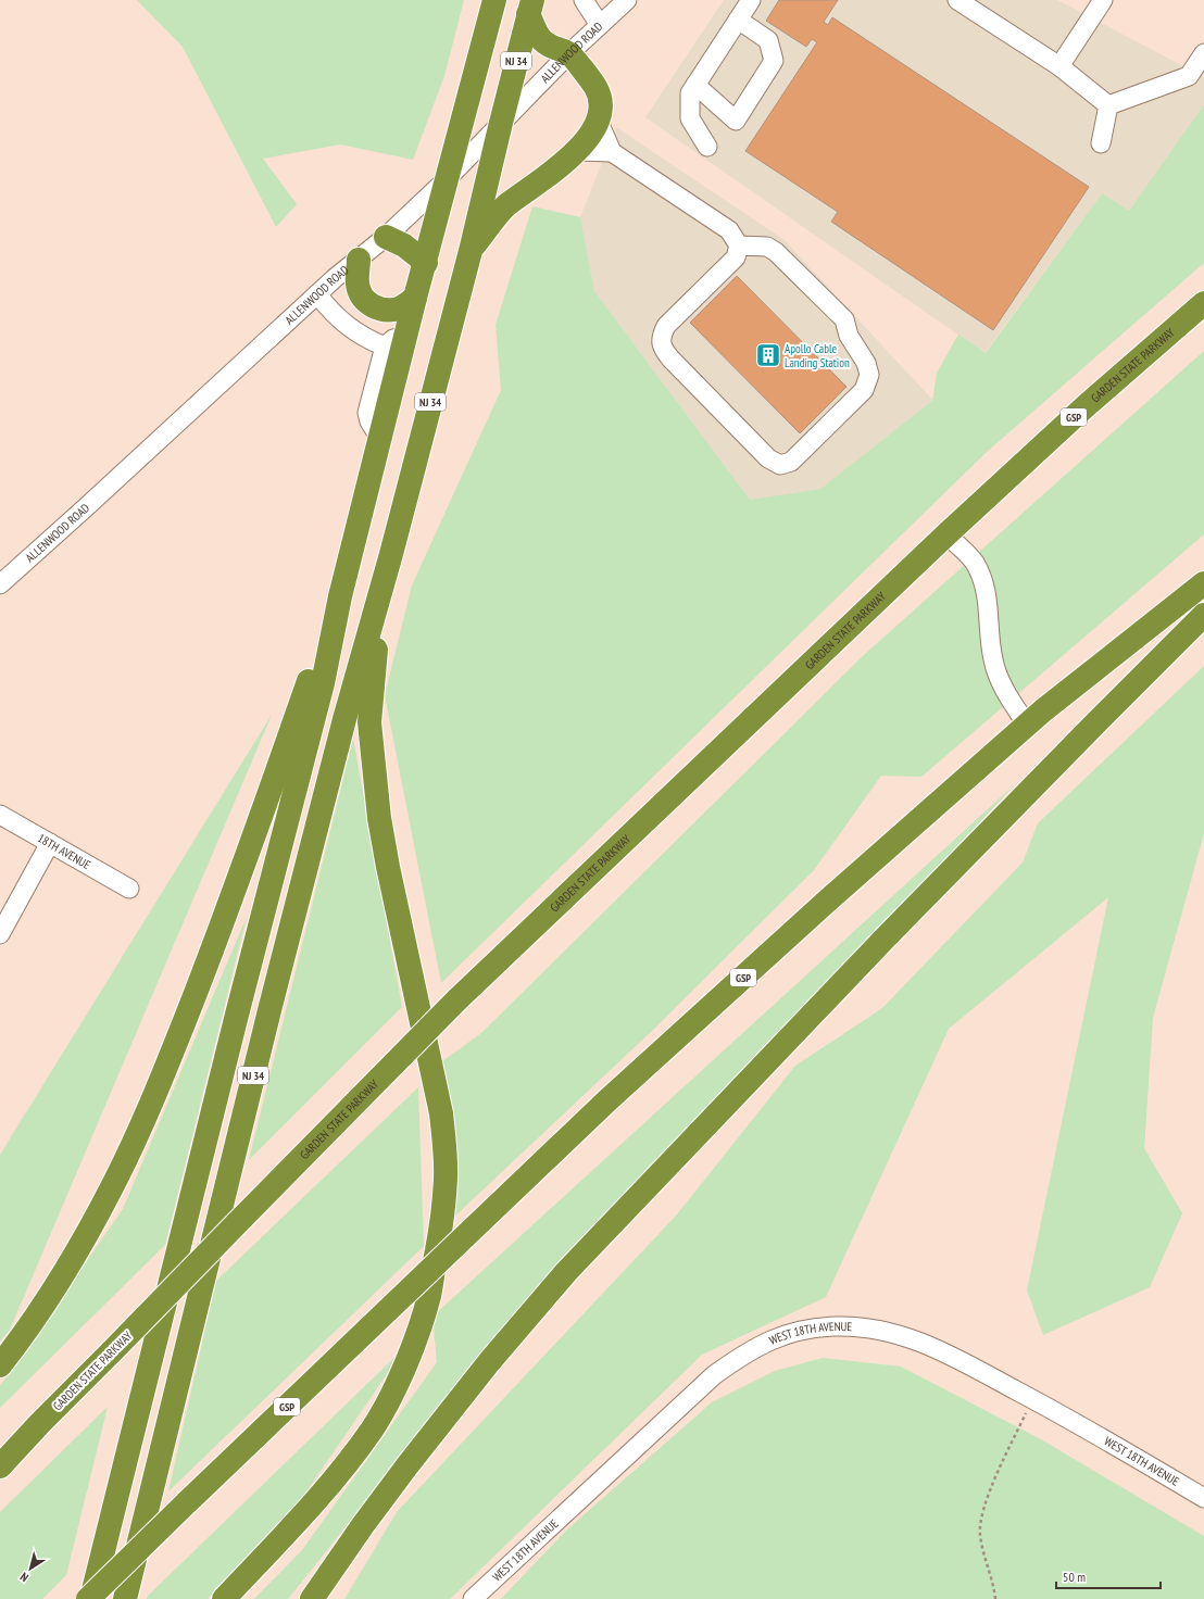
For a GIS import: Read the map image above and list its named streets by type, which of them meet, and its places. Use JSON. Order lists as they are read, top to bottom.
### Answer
{
  "streets": {
    "highway": ["NJ 34", "GARDEN STATE PARKWAY", "GSP"],
    "street": ["ALLENWOOD ROAD", "18TH AVENUE", "WEST 18TH AVENUE"]
  },
  "crossings": [
    ["ALLENWOOD ROAD", "NJ 34"],
    ["NJ 34", "GSP"]
  ],
  "places": {
    "building": ["Apollo Cable Landing Station"]
  },
  "scale_bar": "50 m",
  "north": "bottom left"
}
